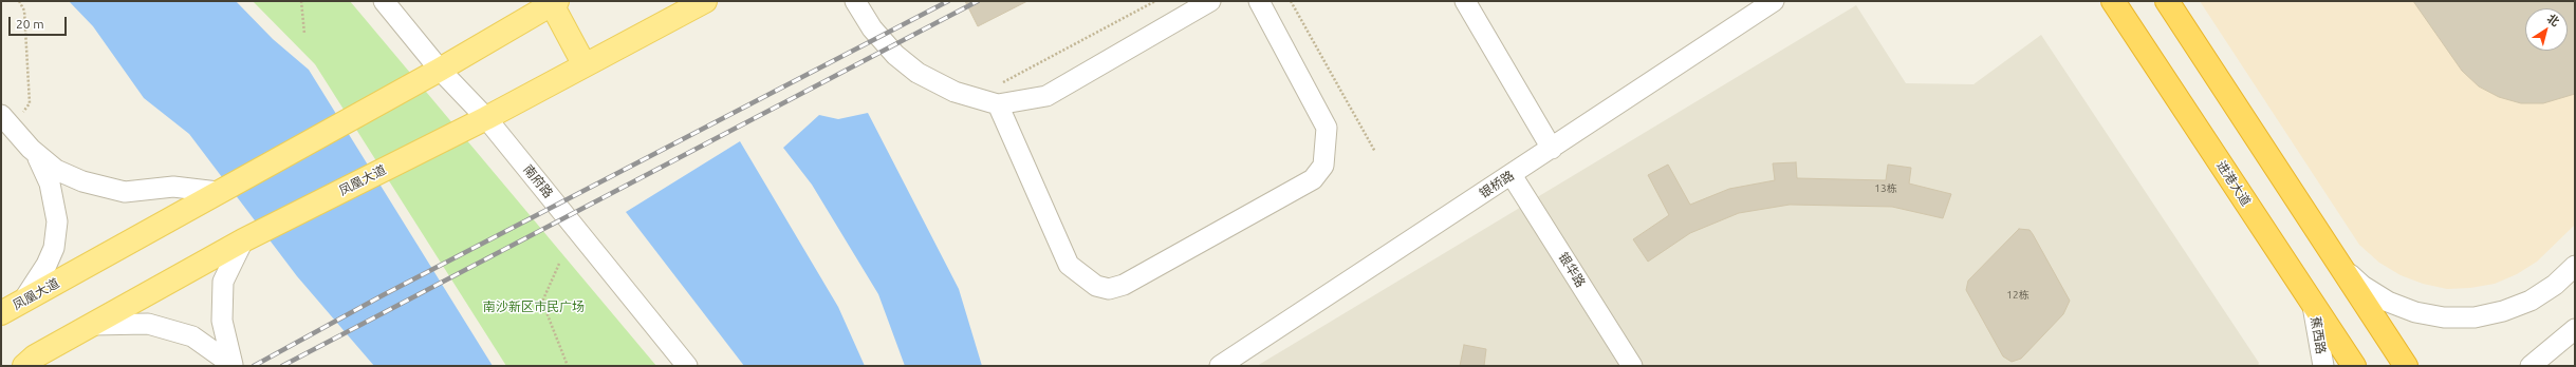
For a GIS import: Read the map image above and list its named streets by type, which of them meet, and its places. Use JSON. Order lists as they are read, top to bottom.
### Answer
{
  "streets": {
    "highway": ["进港大道"],
    "main road": ["凤凰大道"],
    "street": [
      "南府路",
      "银桥路",
      "银华路",
      "蕉西路"
    ]
  },
  "crossings": [
    ["凤凰大道", "南府路"],
    ["进港大道", "蕉西路"],
    ["银桥路", "银华路"]
  ],
  "parks": ["南沙新区市民广场"],
  "house_numbers": ["13栋", "12栋"],
  "scale_bar": "20 m",
  "north": "top right"
}
